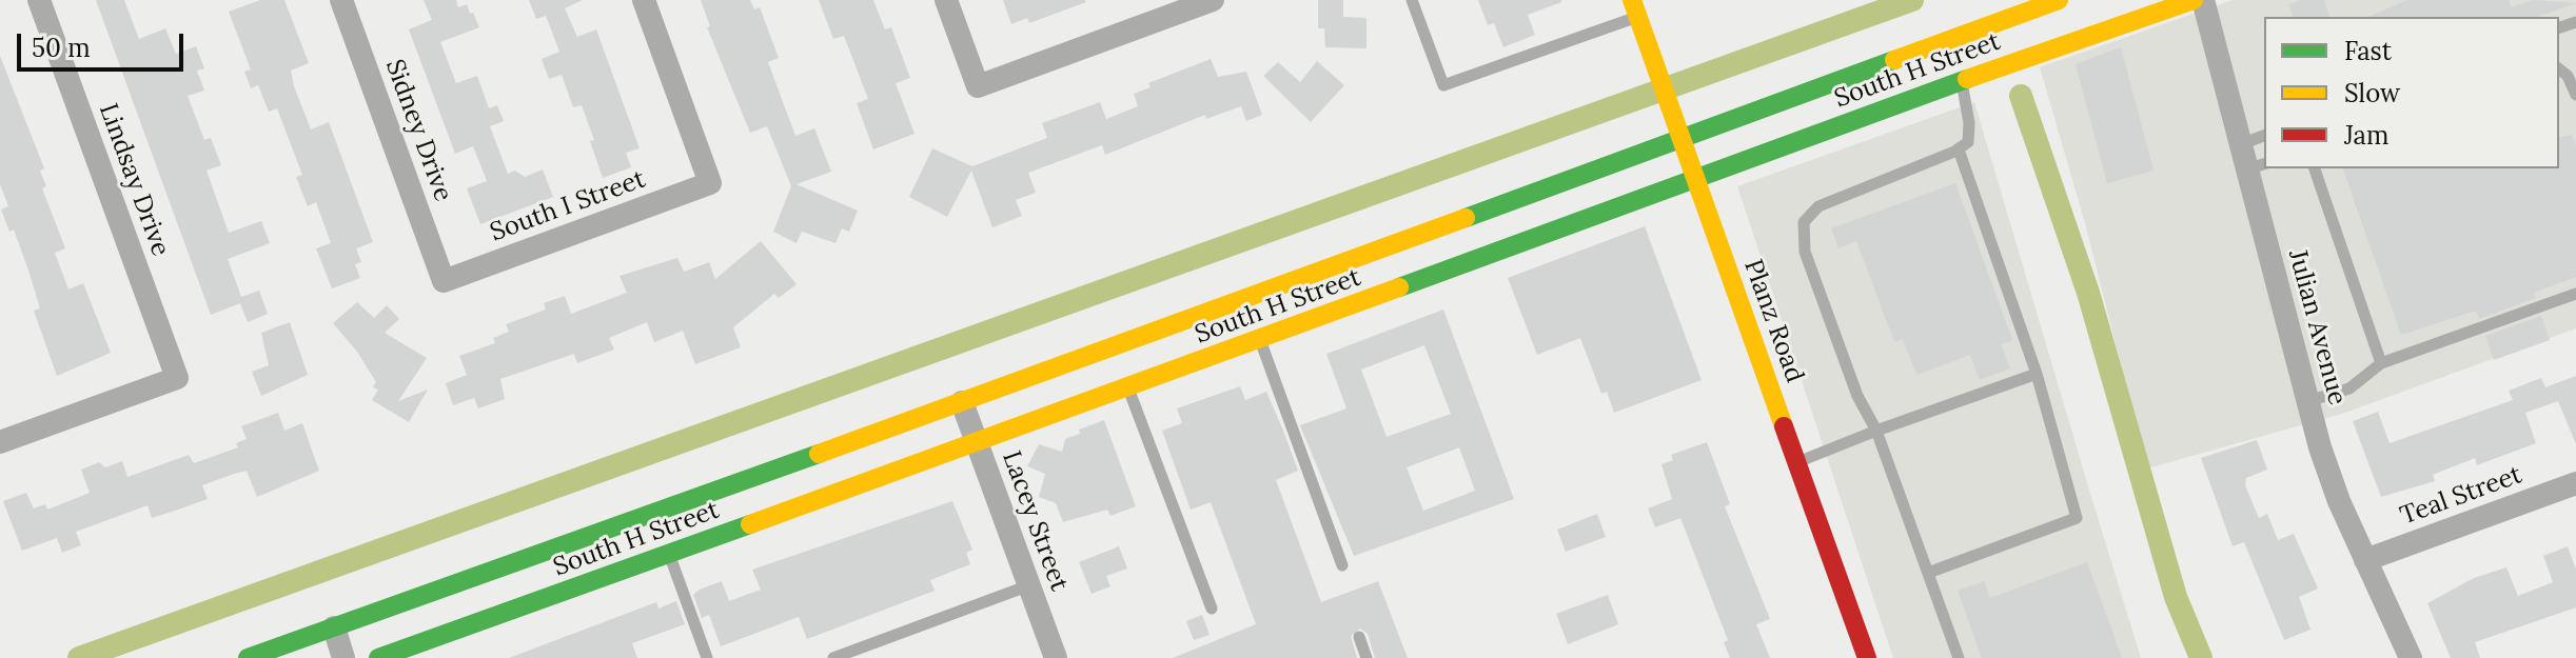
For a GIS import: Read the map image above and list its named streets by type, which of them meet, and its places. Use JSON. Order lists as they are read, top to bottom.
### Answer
{
  "streets": {
    "street": [
      "South H Street",
      "Sidney Drive",
      "Lindsay Drive",
      "South I Street",
      "Planz Road",
      "Julian Avenue",
      "Teal Street",
      "Lacey Street"
    ]
  },
  "crossings": [
    ["South H Street", "Planz Road"],
    ["South H Street", "Lacey Street"],
    ["Sidney Drive", "South I Street"],
    ["Julian Avenue", "Teal Street"]
  ],
  "legend": ["Fast", "Slow", "Jam"],
  "scale_bar": "50 m"
}
